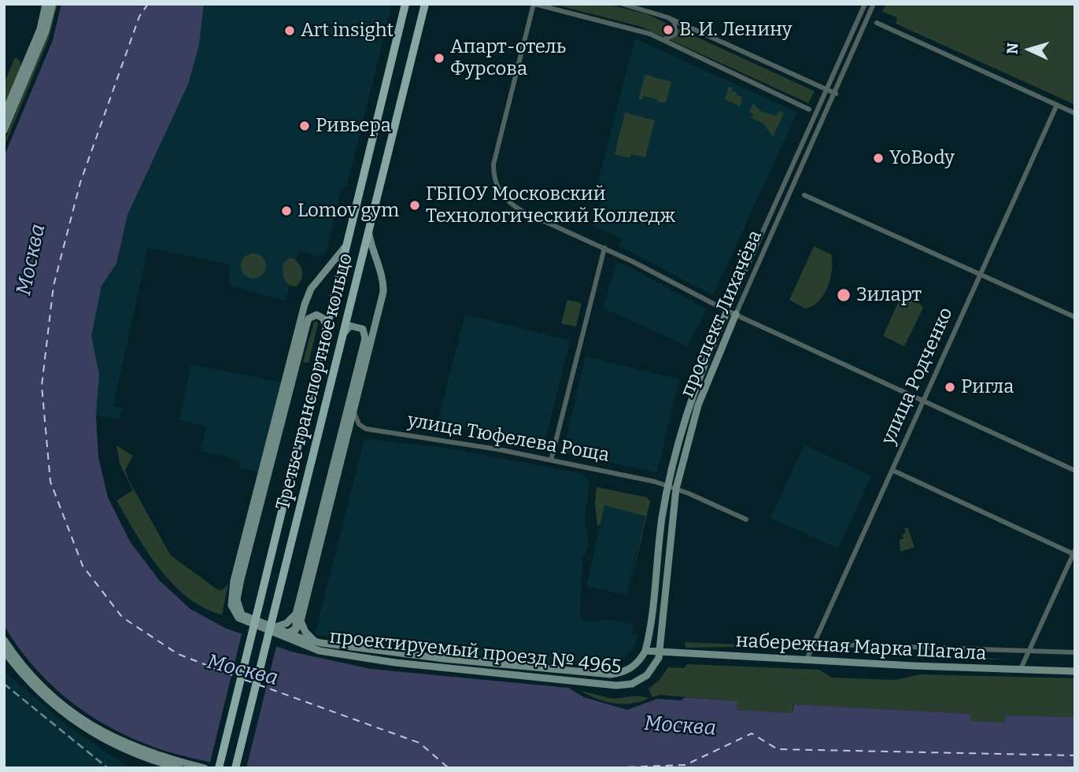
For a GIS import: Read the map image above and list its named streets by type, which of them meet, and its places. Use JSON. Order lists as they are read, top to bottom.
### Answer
{
  "streets": {
    "main road": [
      "проспект Лихачёва",
      "Третье транспортное кольцо",
      "набережная Марка Шагала",
      "проектируемый проезд № 4965"
    ],
    "street": ["улица Родченко", "улица Тюфелева Роща"]
  },
  "crossings": [
    ["проспект Лихачёва", "улица Тюфелева Роща"],
    ["проспект Лихачёва", "набережная Марка Шагала"],
    ["проспект Лихачёва", "проектируемый проезд № 4965"],
    ["улица Родченко", "набережная Марка Шагала"],
    ["Третье транспортное кольцо", "проектируемый проезд № 4965"],
    ["набережная Марка Шагала", "проектируемый проезд № 4965"]
  ],
  "water": ["Москва"],
  "places": [
    "В. И. Ленину",
    "Art insight",
    "Апарт-отель Фурсова",
    "Ривьера",
    "YoBody",
    "ГБПОУ Московский Технологический Колледж",
    "Lomov gym",
    "Зиларт",
    "Ригла"
  ],
  "north": "left"
}
